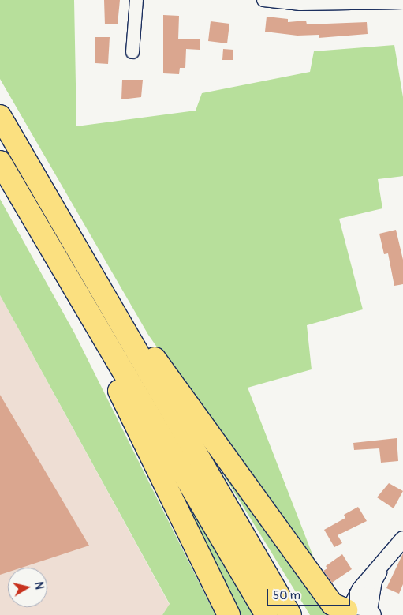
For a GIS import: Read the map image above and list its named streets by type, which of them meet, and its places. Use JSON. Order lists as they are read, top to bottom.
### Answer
{
  "scale_bar": "50 m",
  "north": "right"
}
